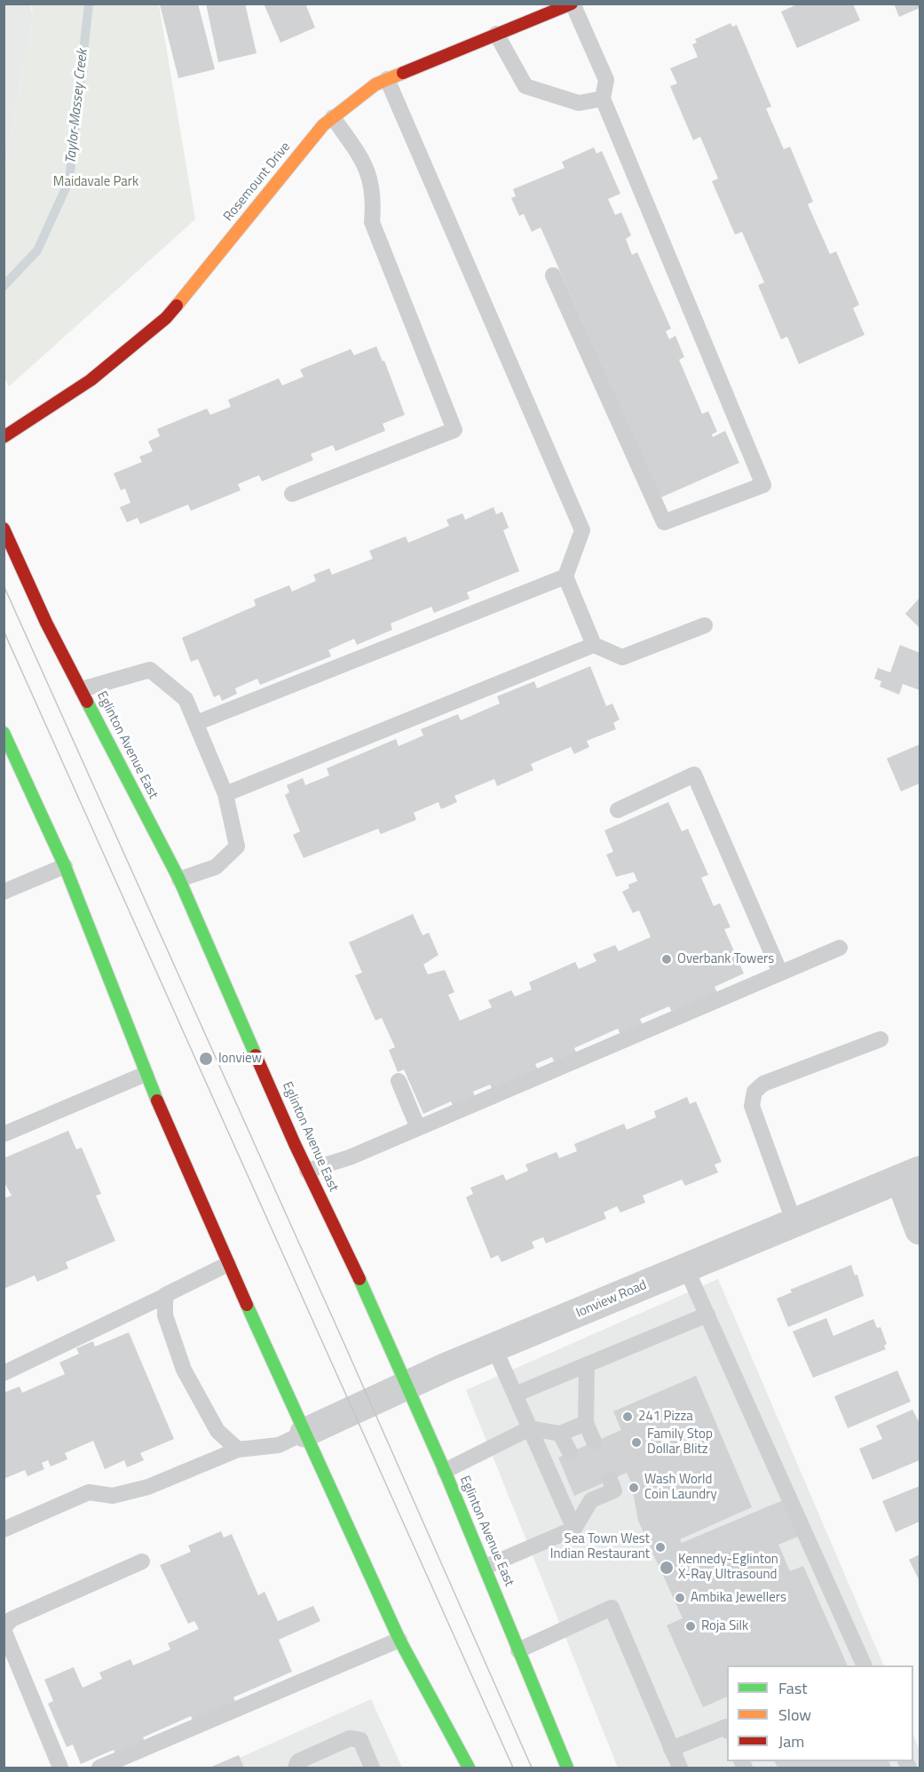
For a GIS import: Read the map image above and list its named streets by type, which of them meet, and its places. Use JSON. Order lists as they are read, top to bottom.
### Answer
{
  "streets": {
    "main road": ["Rosemount Drive", "Eglinton Avenue East"],
    "street": ["Ionview Road"]
  },
  "crossings": [
    ["Eglinton Avenue East", "Ionview Road"]
  ],
  "water": ["Taylor-Massey Creek"],
  "parks": ["Maidavale Park"],
  "places": [
    "Overbank Towers",
    "Ionview",
    "241 Pizza",
    "Family Stop Dollar Blitz",
    "Wash World Coin Laundry",
    "Sea Town West Indian Restaurant",
    "Kennedy-Eglinton X-Ray Ultrasound",
    "Ambika Jewellers",
    "Roja Silk"
  ],
  "legend": ["Fast", "Slow", "Jam"]
}
